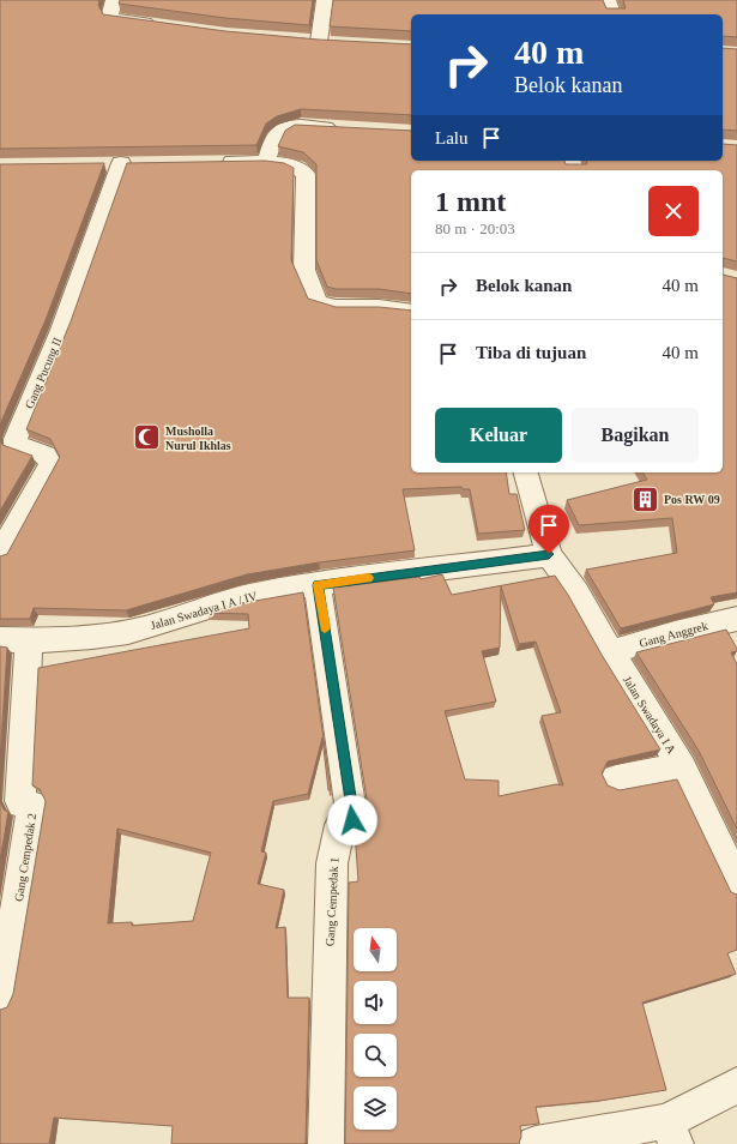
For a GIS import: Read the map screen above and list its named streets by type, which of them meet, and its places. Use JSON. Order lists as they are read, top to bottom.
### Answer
{
  "streets": {
    "street": [
      "Gang Pucung II",
      "Jalan Swadaya I A / IV",
      "Gang Anggrek",
      "Jalan Swadaya I A",
      "Gang Cempedak 2",
      "Gang Cempedak 1"
    ]
  },
  "crossings": [
    ["Jalan Swadaya I A / IV", "Jalan Swadaya I A"],
    ["Jalan Swadaya I A / IV", "Gang Cempedak 2"],
    ["Jalan Swadaya I A / IV", "Gang Cempedak 1"],
    ["Gang Anggrek", "Jalan Swadaya I A"]
  ],
  "places": {
    "mosque": ["Musholla Nurul Ikhlas"],
    "building": ["Pos RW 09"]
  },
  "north": "top",
  "page": {
    "turn": ["40 m", "Belok kanan"],
    "then": "Lalu",
    "heading": ["1 mnt", "80 m · 20:03"],
    "list": [
      {
        "name": "Belok kanan",
        "value": "40 m"
      },
      {
        "name": "Tiba di tujuan",
        "value": "40 m"
      }
    ],
    "buttons": ["Keluar", "Bagikan"]
  }
}
